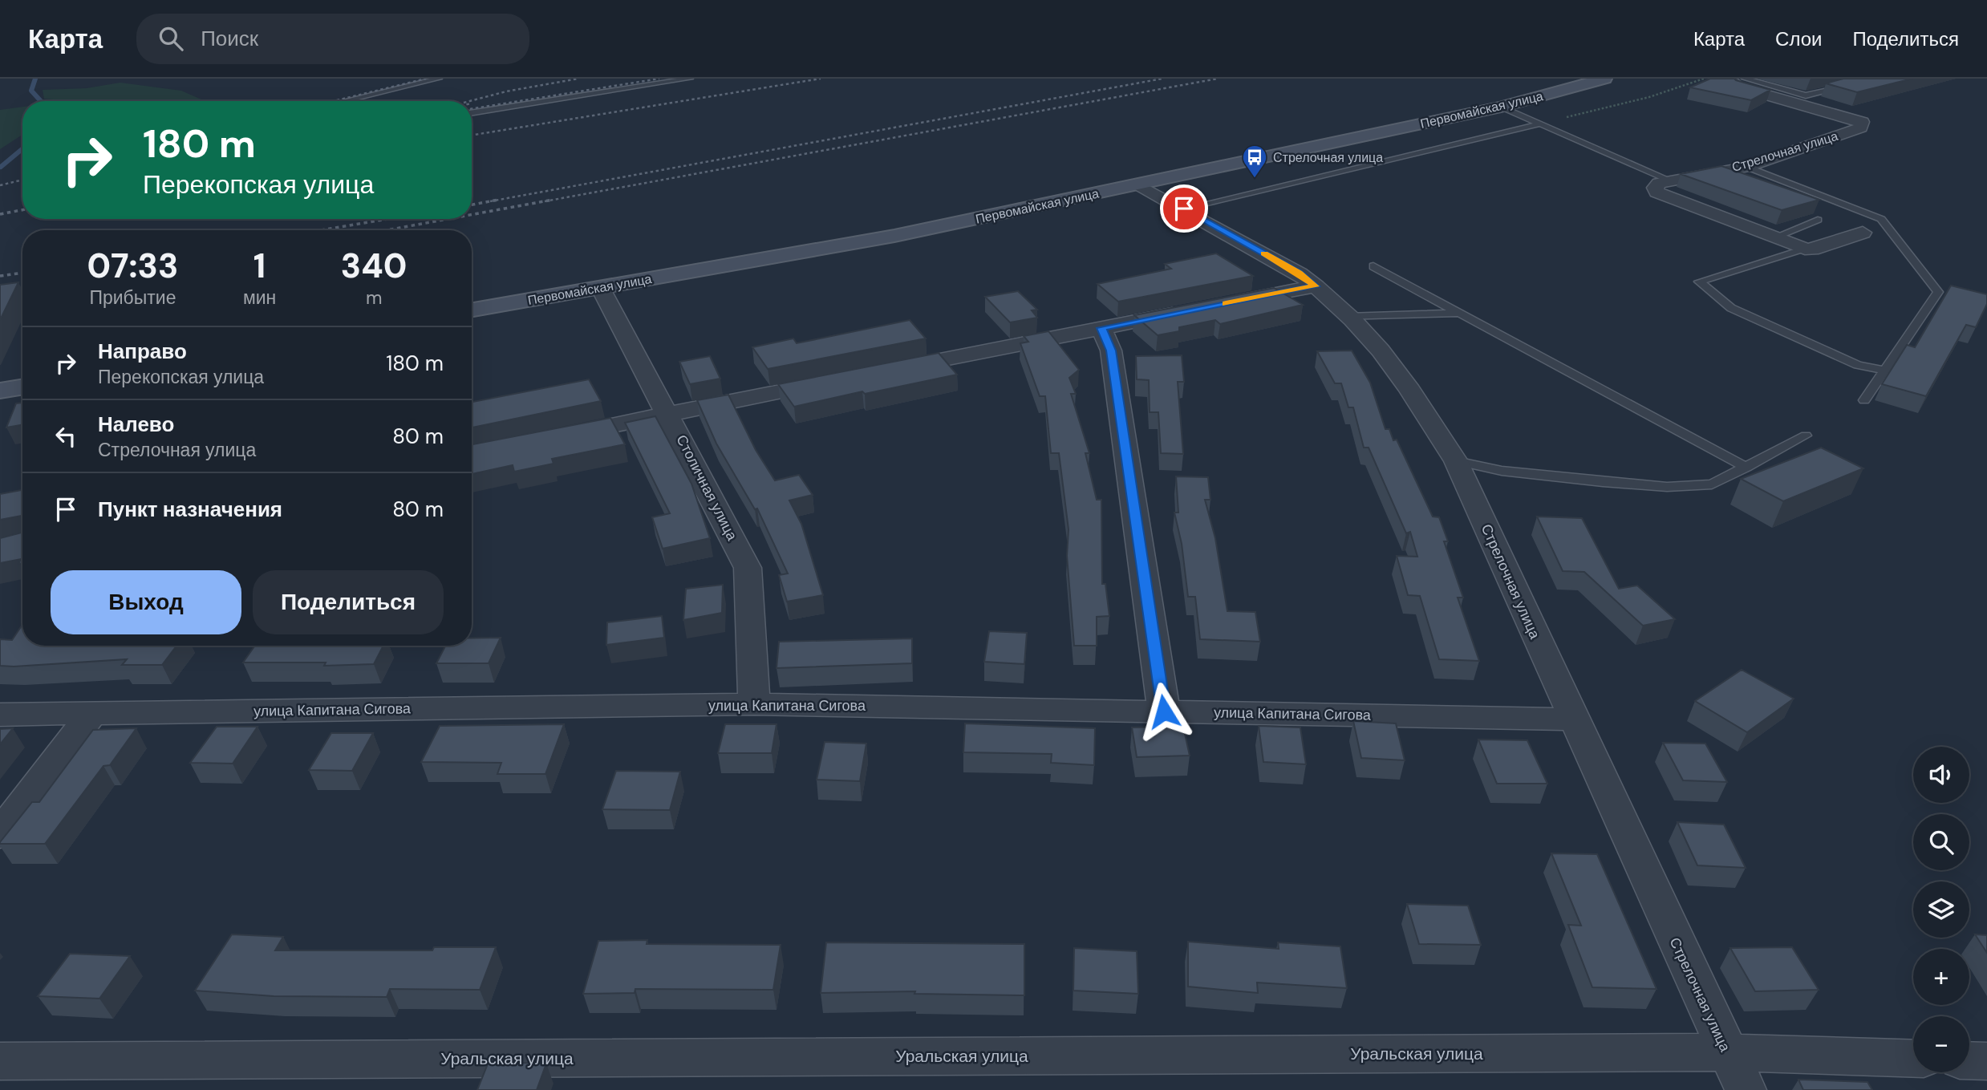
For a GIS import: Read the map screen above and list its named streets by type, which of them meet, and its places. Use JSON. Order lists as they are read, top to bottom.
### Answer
{
  "streets": {
    "main road": ["Первомайская улица"],
    "street": [
      "Стрелочная улица",
      "Столичная улица",
      "улица Капитана Сигова",
      "Уральская улица"
    ]
  },
  "crossings": [
    ["Первомайская улица", "Стрелочная улица"],
    ["Первомайская улица", "Столичная улица"],
    ["Стрелочная улица", "улица Капитана Сигова"],
    ["Стрелочная улица", "Уральская улица"],
    ["Столичная улица", "улица Капитана Сигова"]
  ],
  "places": {
    "bus stop": ["Стрелочная улица"]
  },
  "page": {
    "header": "Карта",
    "search": "Поиск",
    "nav": ["Карта", "Слои", "Поделиться"],
    "turn": ["180 m", "Перекопская улица"],
    "eta": [
      "07:33",
      "Прибытие",
      "1",
      "мин",
      "340",
      "m"
    ],
    "list": [
      {
        "name": "Направо",
        "note": "Перекопская улица",
        "value": "180 m"
      },
      {
        "name": "Налево",
        "note": "Стрелочная улица",
        "value": "80 m"
      },
      {
        "name": "Пункт назначения",
        "value": "80 m"
      }
    ],
    "buttons": ["Выход", "Поделиться"],
    "map_buttons": ["+", "−"]
  }
}
